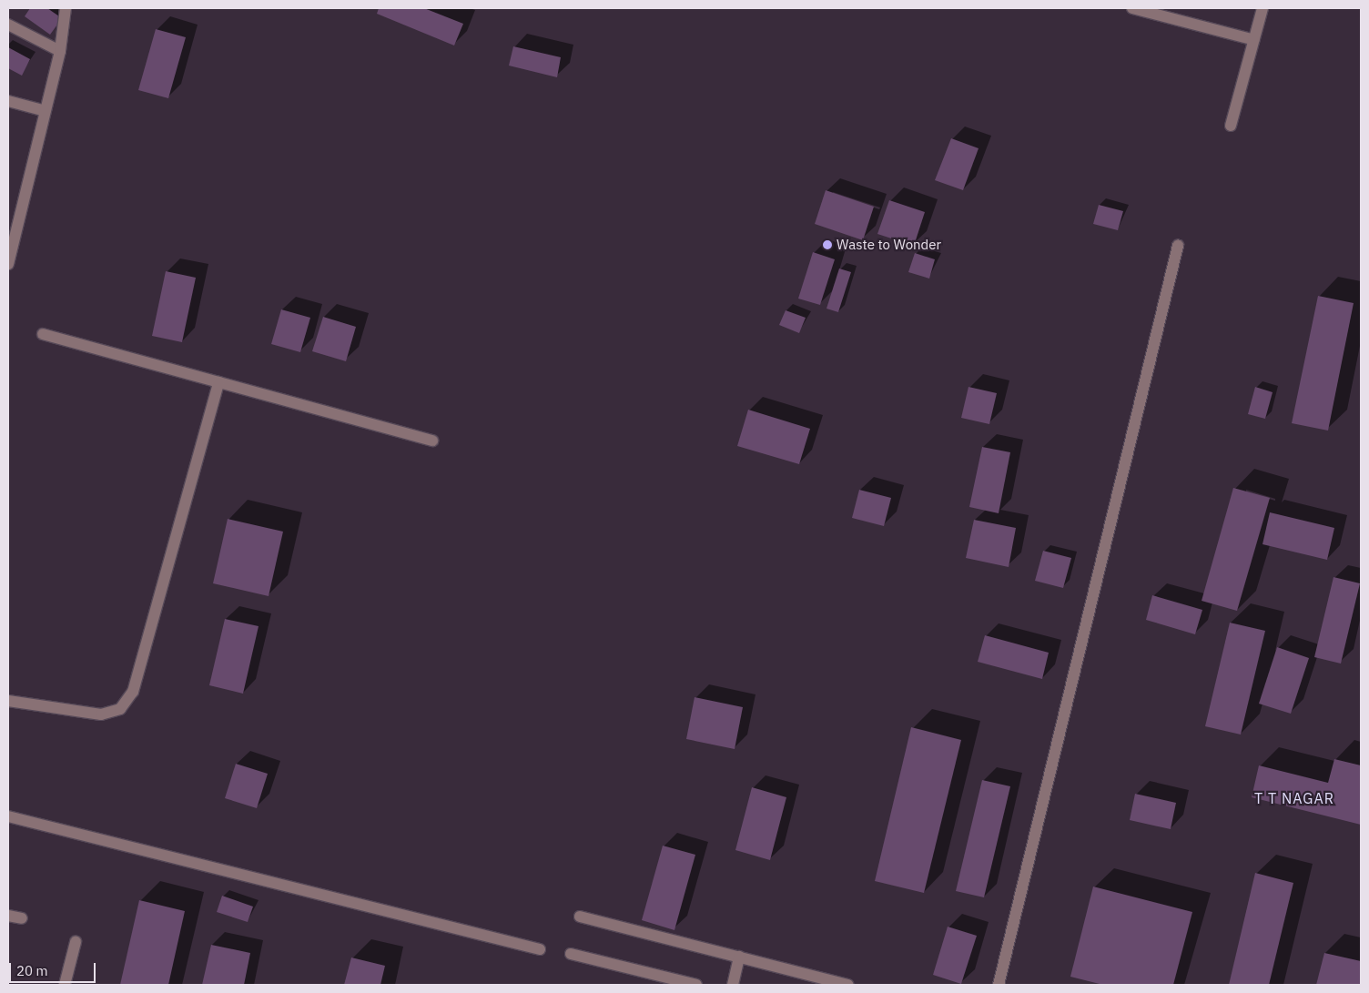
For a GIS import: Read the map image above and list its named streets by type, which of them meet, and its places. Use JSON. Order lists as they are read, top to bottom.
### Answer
{
  "districts": ["T T NAGAR"],
  "places": ["Waste to Wonder"],
  "scale_bar": "20 m"
}
